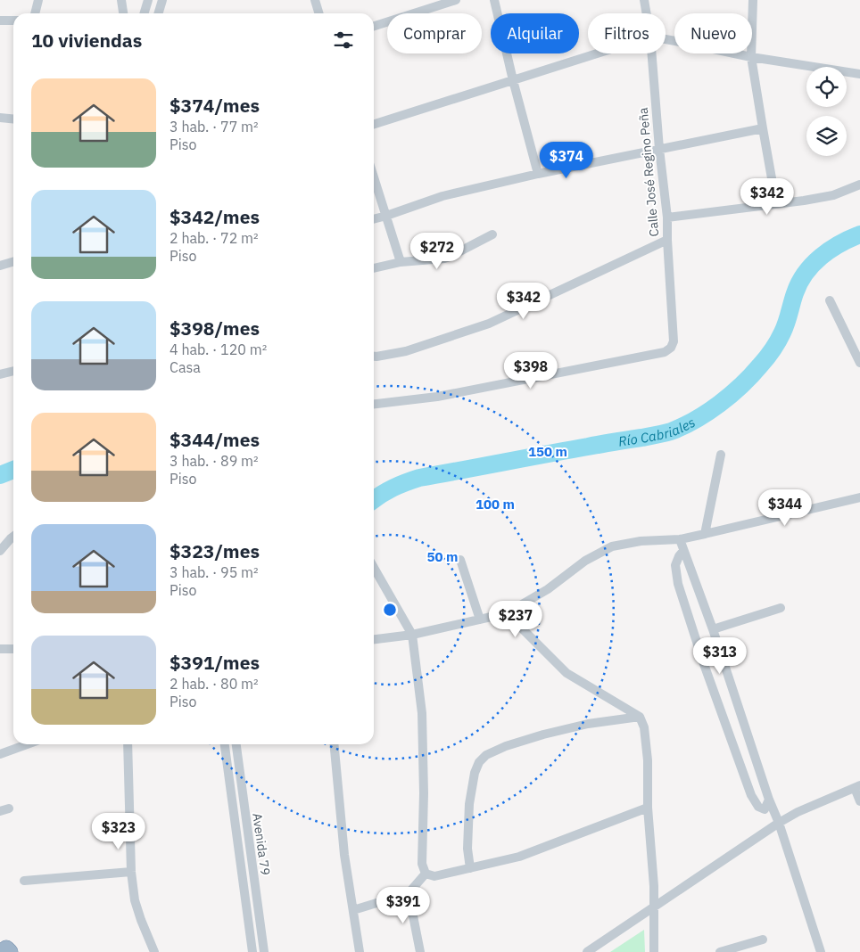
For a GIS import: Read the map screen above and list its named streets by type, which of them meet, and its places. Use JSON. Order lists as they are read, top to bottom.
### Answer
{
  "streets": {
    "street": ["Calle José Regino Peña", "Avenida 79"]
  },
  "water": ["Río Cabriales"],
  "page": {
    "chip": [
      "Comprar",
      "Alquilar",
      "Filtros",
      "Nuevo"
    ],
    "heading": "10 viviendas",
    "list": [
      {
        "name": "$374/mes",
        "note": "3 hab. · 77 m² · Piso"
      },
      {
        "name": "$342/mes",
        "note": "2 hab. · 72 m² · Piso"
      },
      {
        "name": "$398/mes",
        "note": "4 hab. · 120 m² · Casa"
      },
      {
        "name": "$344/mes",
        "note": "3 hab. · 89 m² · Piso"
      },
      {
        "name": "$323/mes",
        "note": "3 hab. · 95 m² · Piso"
      },
      {
        "name": "$391/mes",
        "note": "2 hab. · 80 m² · Piso"
      }
    ],
    "price": [
      "$374",
      "$342",
      "$272",
      "$342",
      "$398",
      "$344",
      "$237",
      "$313",
      "$323",
      "$391"
    ]
  },
  "rings": ["150 m", "100 m", "50 m"]
}
